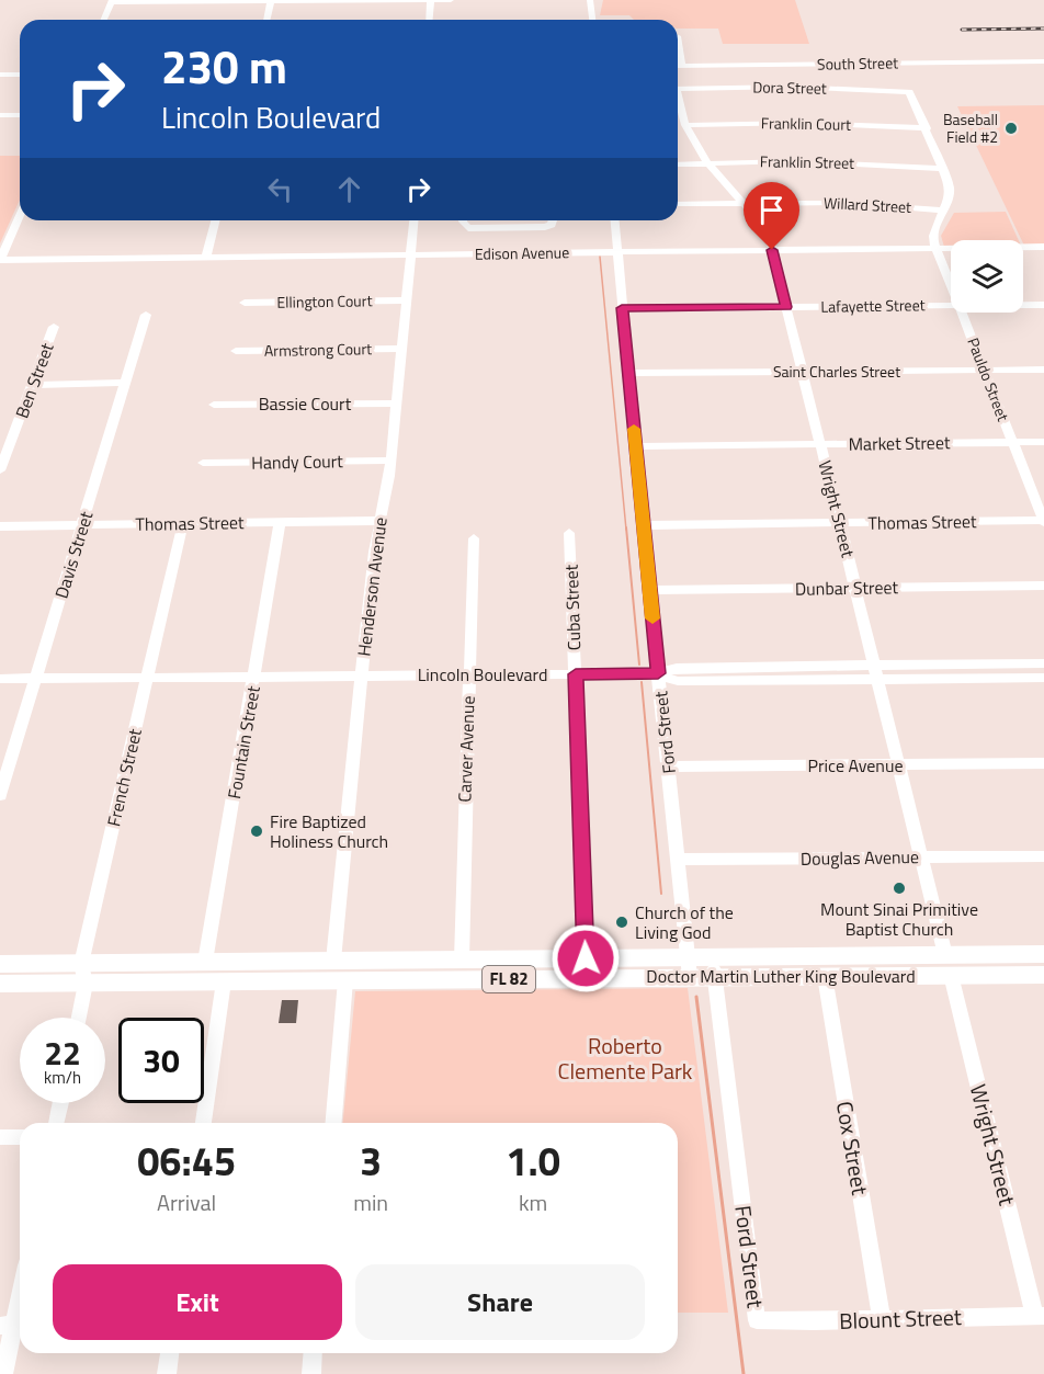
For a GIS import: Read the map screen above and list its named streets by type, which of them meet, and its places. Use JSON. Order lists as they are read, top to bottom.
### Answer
{
  "streets": {
    "main road": ["Doctor Martin Luther King Boulevard", "FL 82"],
    "street": [
      "South Street",
      "Dora Street",
      "Franklin Court",
      "Franklin Street",
      "Willard Street",
      "Edison Avenue",
      "Ellington Court",
      "Lafayette Street",
      "Armstrong Court",
      "Saint Charles Street",
      "Pauldo Street",
      "Ben Street",
      "Bassie Court",
      "Market Street",
      "Handy Court",
      "Wright Street",
      "Thomas Street",
      "Davis Street",
      "Henderson Avenue",
      "Dunbar Street",
      "Cuba Street",
      "Lincoln Boulevard",
      "Ford Street",
      "Fountain Street",
      "Carver Avenue",
      "Price Avenue",
      "French Street",
      "Douglas Avenue",
      "Cox Street",
      "Blount Street"
    ]
  },
  "crossings": [
    ["Dora Street", "Pauldo Street"],
    ["Franklin Court", "Pauldo Street"],
    ["Franklin Court", "Wright Street"],
    ["Franklin Street", "Pauldo Street"],
    ["Franklin Street", "Wright Street"],
    ["Willard Street", "Pauldo Street"],
    ["Willard Street", "Wright Street"],
    ["Edison Avenue", "Pauldo Street"],
    ["Edison Avenue", "Wright Street"],
    ["Edison Avenue", "Henderson Avenue"],
    ["Edison Avenue", "Ford Street"],
    ["Ellington Court", "Henderson Avenue"],
    ["Lafayette Street", "Wright Street"],
    ["Lafayette Street", "Ford Street"],
    ["Armstrong Court", "Henderson Avenue"],
    ["Saint Charles Street", "Pauldo Street"],
    ["Saint Charles Street", "Wright Street"],
    ["Saint Charles Street", "Ford Street"],
    ["Pauldo Street", "Market Street"],
    ["Pauldo Street", "Thomas Street"],
    ["Bassie Court", "Henderson Avenue"],
    ["Market Street", "Wright Street"],
    ["Market Street", "Ford Street"],
    ["Handy Court", "Henderson Avenue"],
    ["Wright Street", "Thomas Street"],
    ["Wright Street", "Dunbar Street"],
    ["Wright Street", "Lincoln Boulevard"],
    ["Wright Street", "Price Avenue"],
    ["Wright Street", "Douglas Avenue"],
    ["Wright Street", "Doctor Martin Luther King Boulevard"],
    ["Wright Street", "Blount Street"],
    ["Thomas Street", "Davis Street"],
    ["Thomas Street", "Henderson Avenue"],
    ["Thomas Street", "Ford Street"],
    ["Thomas Street", "Fountain Street"],
    ["Thomas Street", "French Street"],
    ["Davis Street", "Lincoln Boulevard"],
    ["Henderson Avenue", "Lincoln Boulevard"],
    ["Henderson Avenue", "Doctor Martin Luther King Boulevard"],
    ["Dunbar Street", "Ford Street"],
    ["Cuba Street", "Lincoln Boulevard"],
    ["Cuba Street", "Doctor Martin Luther King Boulevard"],
    ["Lincoln Boulevard", "Ford Street"],
    ["Lincoln Boulevard", "Fountain Street"],
    ["Lincoln Boulevard", "Carver Avenue"],
    ["Lincoln Boulevard", "French Street"],
    ["Ford Street", "Price Avenue"],
    ["Ford Street", "Douglas Avenue"],
    ["Ford Street", "Doctor Martin Luther King Boulevard"],
    ["Ford Street", "Blount Street"],
    ["Fountain Street", "Doctor Martin Luther King Boulevard"],
    ["Carver Avenue", "Doctor Martin Luther King Boulevard"],
    ["French Street", "FL 82"],
    ["Doctor Martin Luther King Boulevard", "FL 82"],
    ["Doctor Martin Luther King Boulevard", "Cox Street"],
    ["Cox Street", "Blount Street"]
  ],
  "parks": ["Roberto Clemente Park"],
  "places": [
    "Baseball Field #2",
    "Fire Baptized Holiness Church",
    "Mount Sinai Primitive Baptist Church",
    "Church of the Living God"
  ],
  "page": {
    "turn": ["230 m", "Lincoln Boulevard"],
    "speed": "22 km/h",
    "limit": "30",
    "eta": [
      "06:45",
      "Arrival",
      "3",
      "min",
      "1.0",
      "km"
    ],
    "buttons": ["Exit", "Share"]
  }
}
